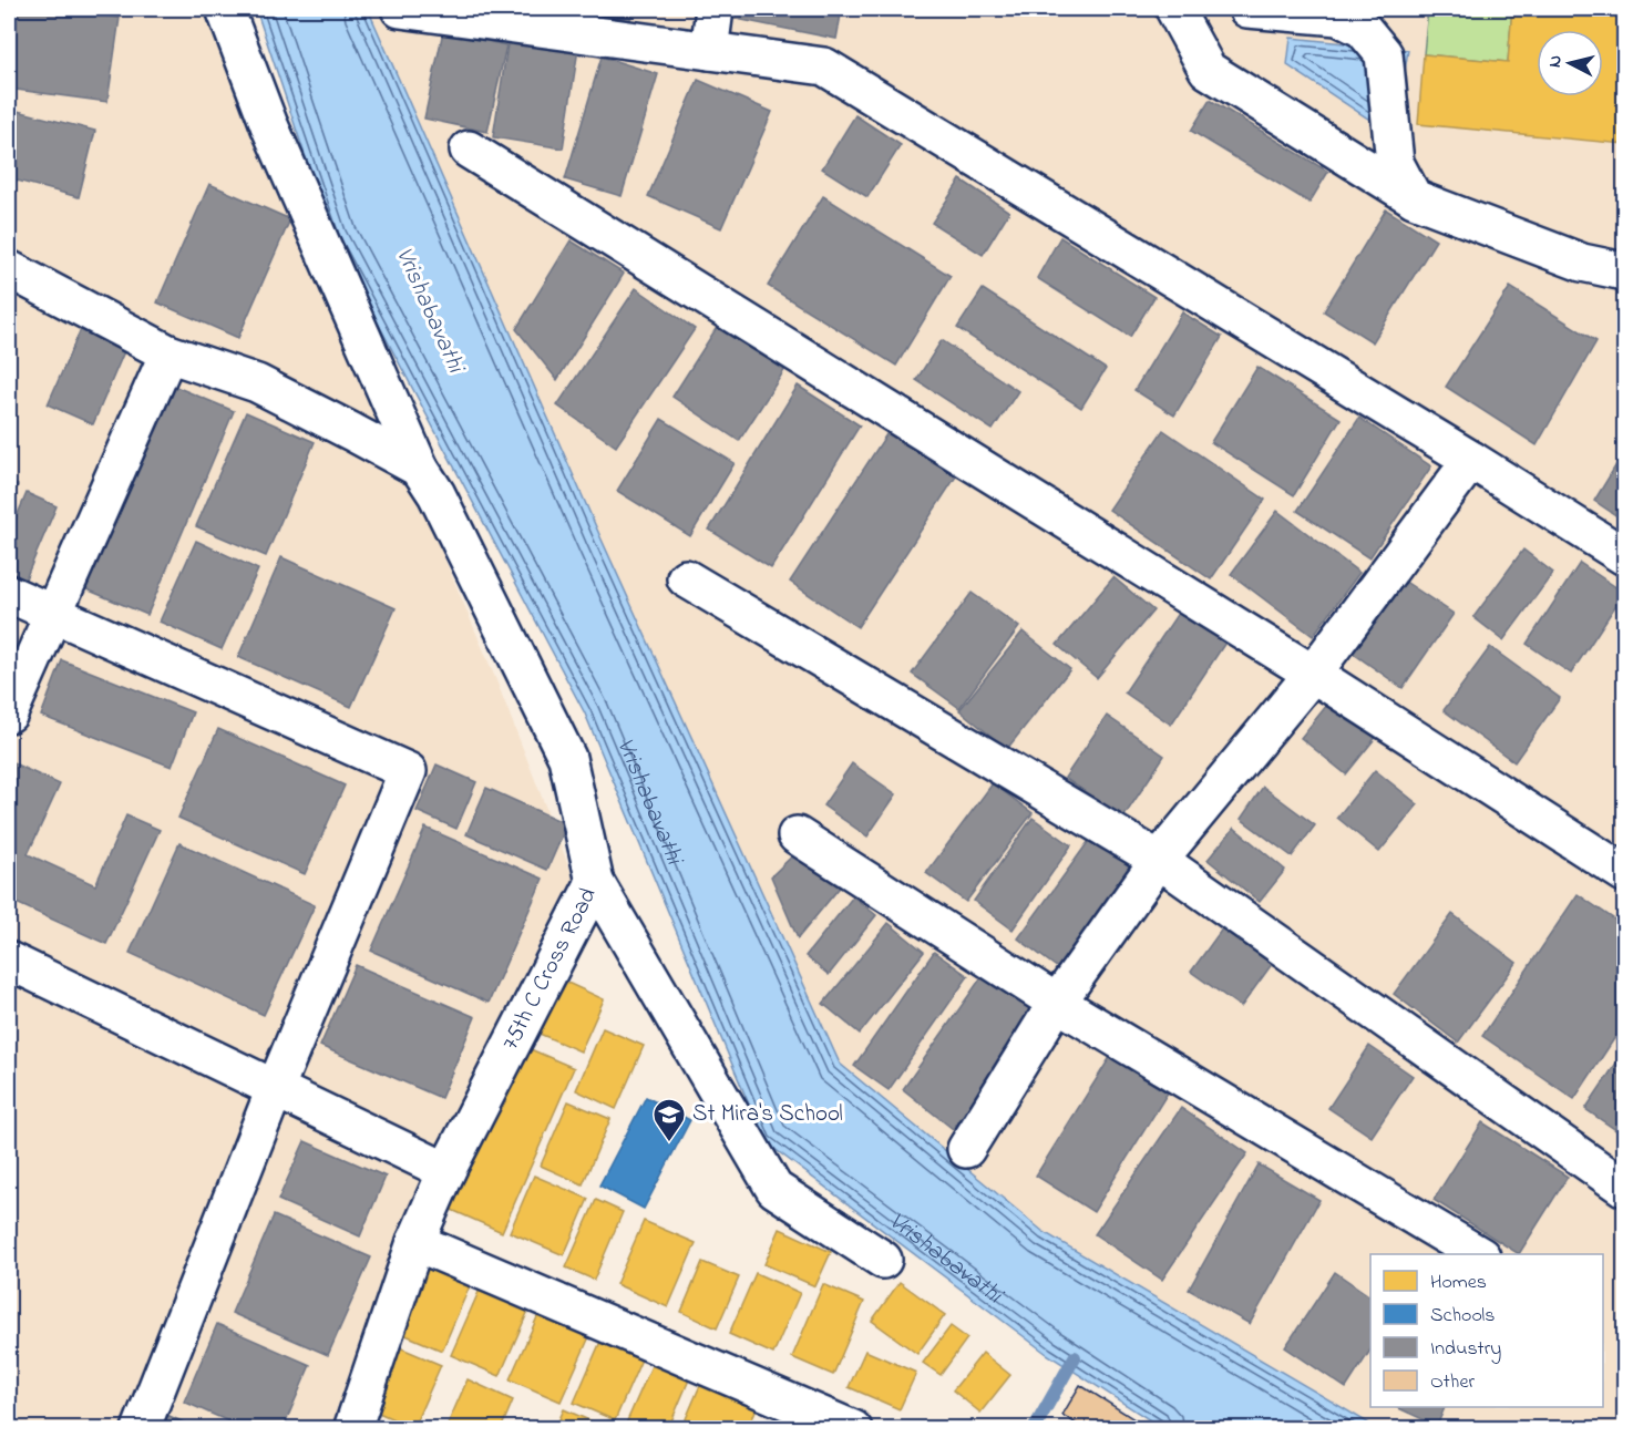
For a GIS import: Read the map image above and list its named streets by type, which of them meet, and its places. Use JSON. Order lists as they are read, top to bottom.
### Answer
{
  "streets": {
    "street": ["75th C Cross Road"]
  },
  "water": ["Vrishabavathi"],
  "places": {
    "school or university": ["St Mira's School"]
  },
  "legend": [
    "Homes",
    "Schools",
    "Industry",
    "Other"
  ],
  "north": "left"
}
